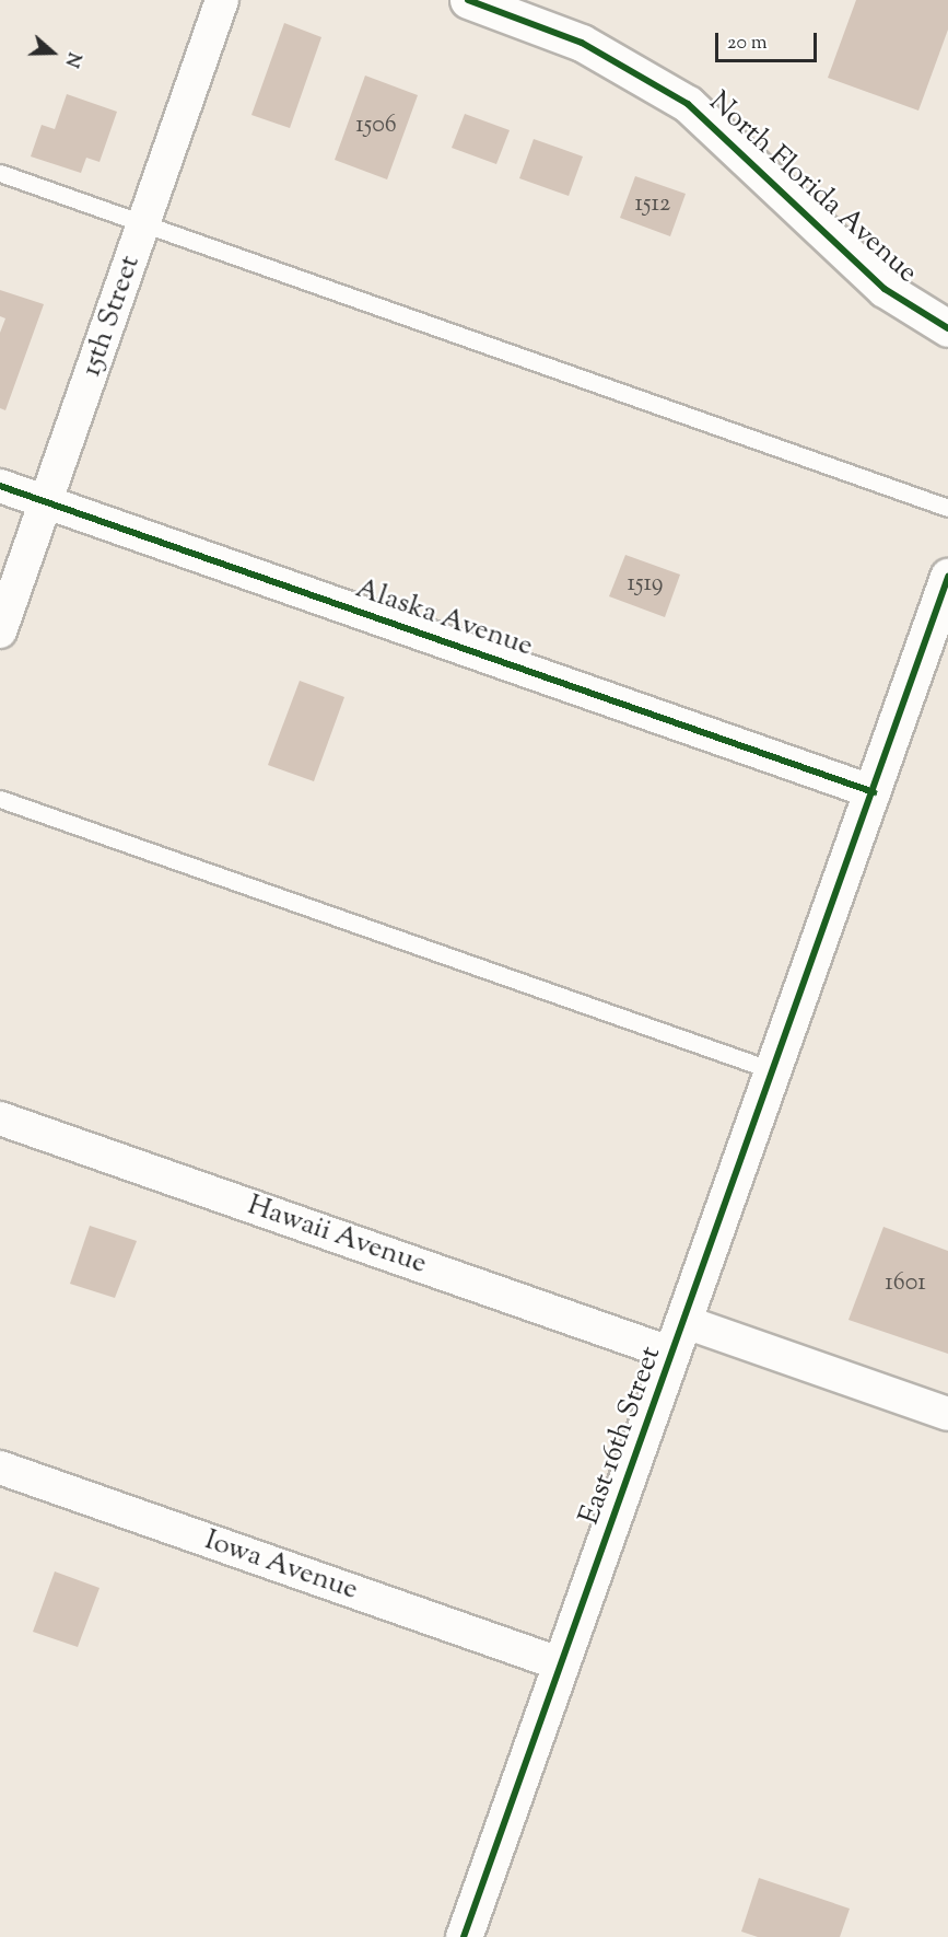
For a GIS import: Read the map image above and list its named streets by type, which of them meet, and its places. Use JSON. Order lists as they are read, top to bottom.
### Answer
{
  "streets": {
    "street": [
      "North Florida Avenue",
      "15th Street",
      "Alaska Avenue",
      "Hawaii Avenue",
      "East 16th Street",
      "Iowa Avenue"
    ]
  },
  "crossings": [
    ["15th Street", "Alaska Avenue"],
    ["Alaska Avenue", "East 16th Street"],
    ["Hawaii Avenue", "East 16th Street"],
    ["East 16th Street", "Iowa Avenue"]
  ],
  "house_numbers": [
    "1506",
    "1512",
    "1519",
    "1601"
  ],
  "scale_bar": "20 m",
  "north": "right"
}
